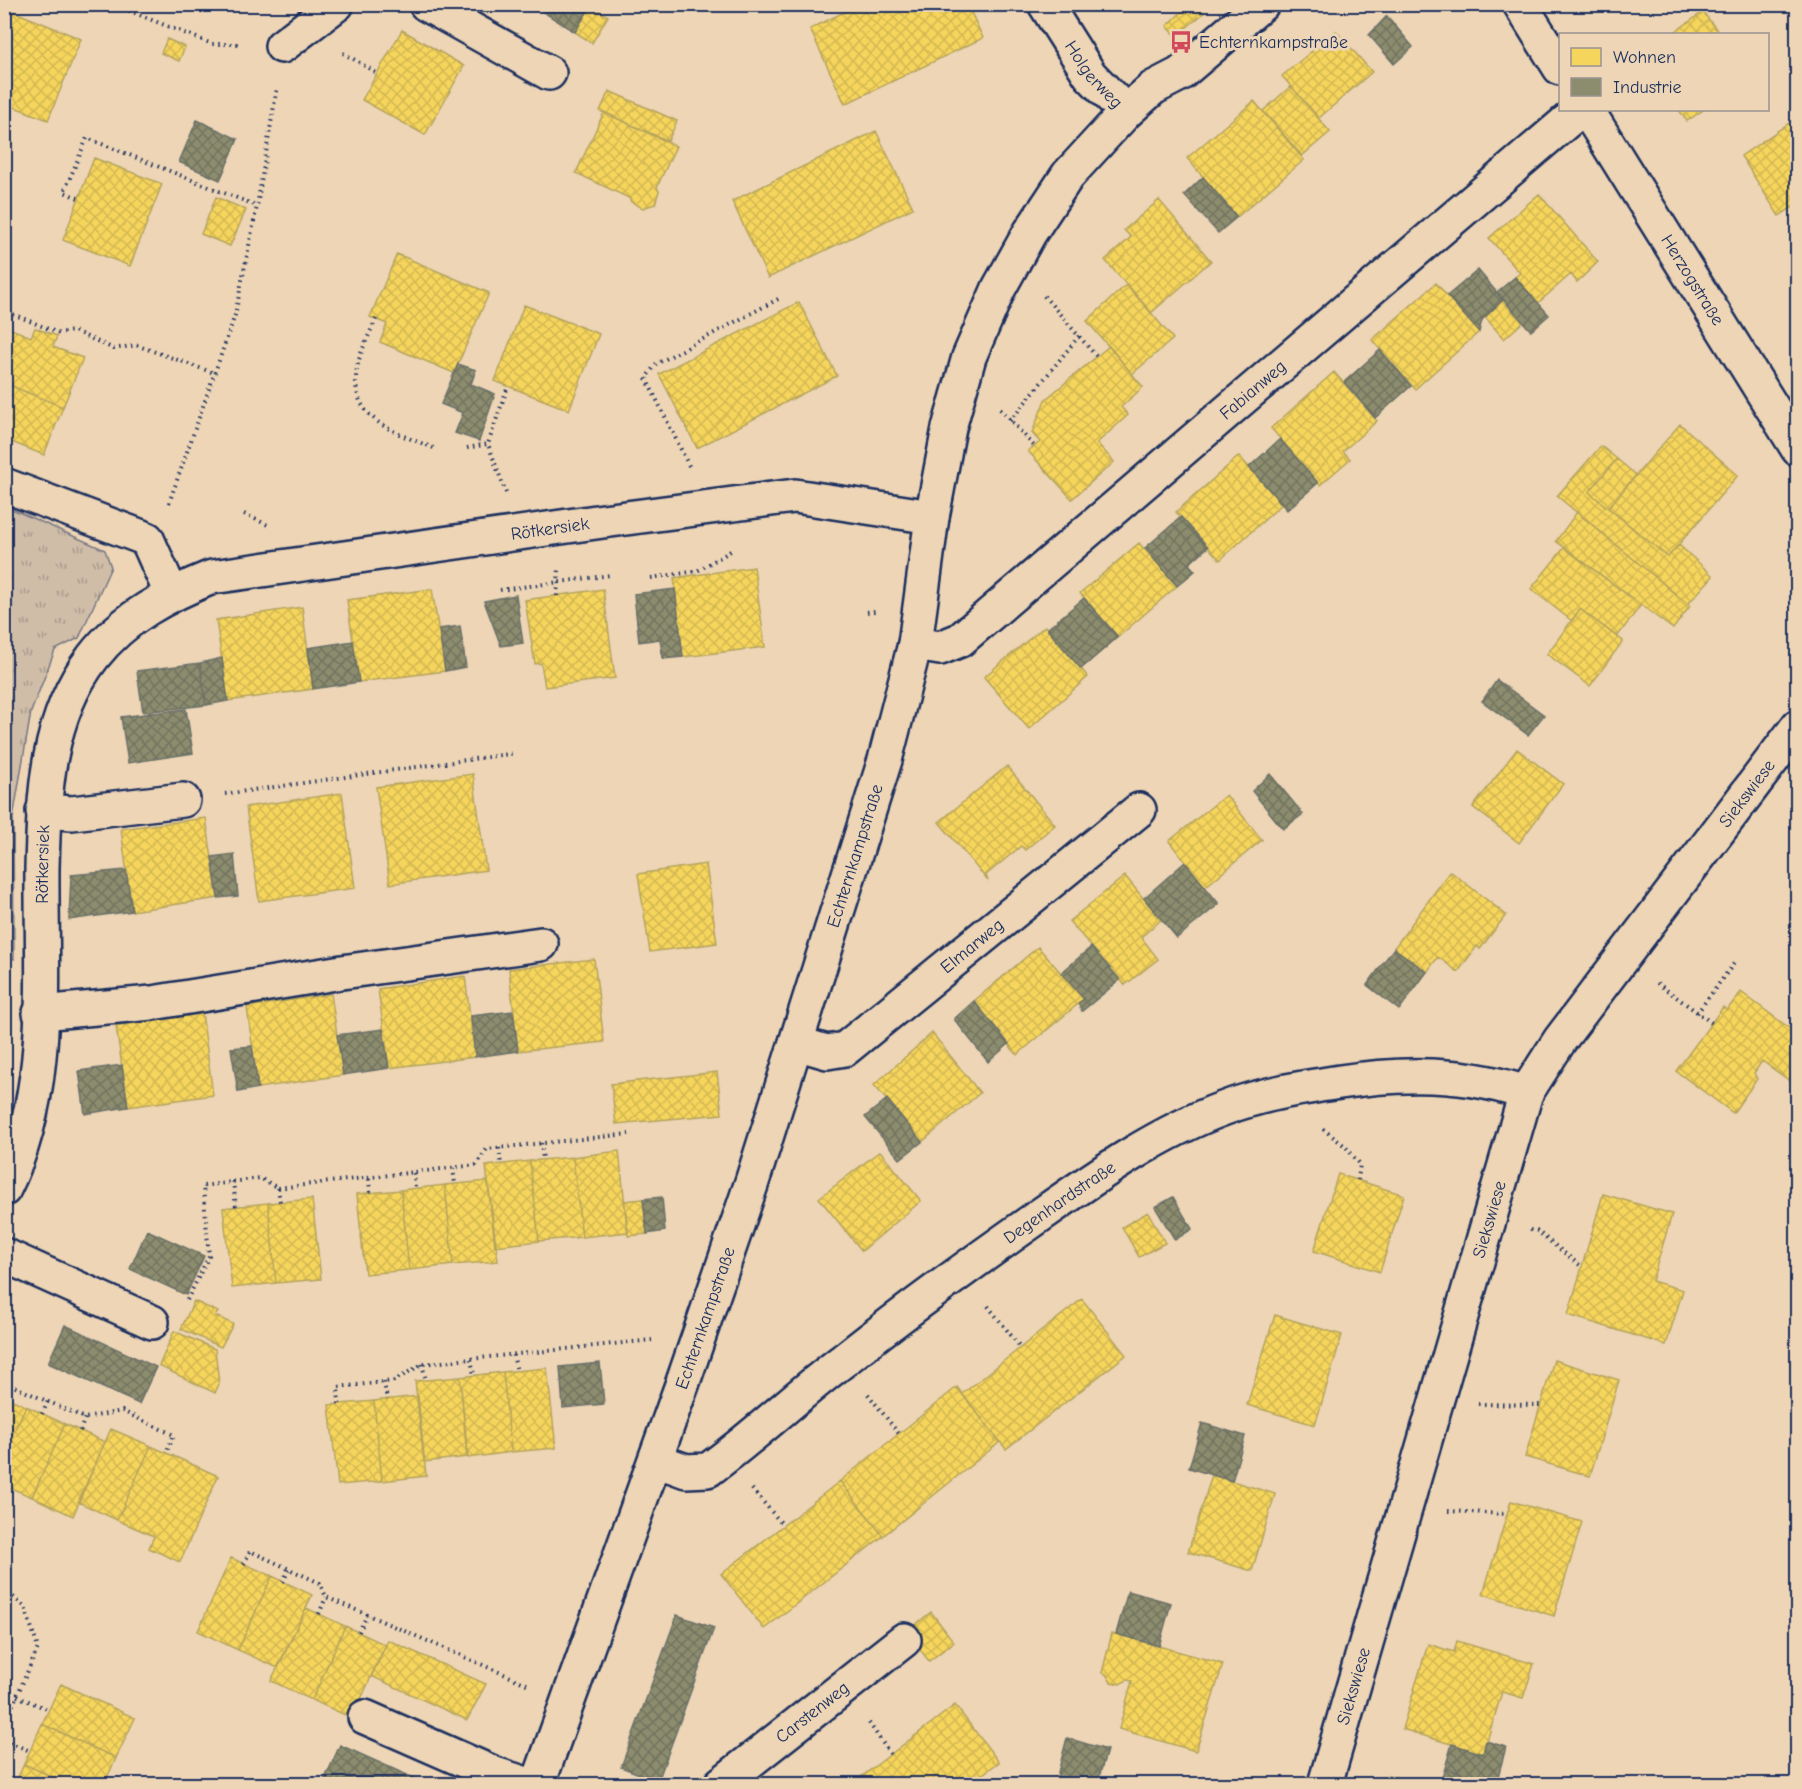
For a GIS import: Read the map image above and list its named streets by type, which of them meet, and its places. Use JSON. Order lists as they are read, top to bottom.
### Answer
{
  "streets": {
    "street": [
      "Holgerweg",
      "Herzogstraße",
      "Fabianweg",
      "Rötkersiek",
      "Siekswiese",
      "Echternkampstraße",
      "Elmarweg",
      "Degenhardstraße",
      "Carstenweg"
    ]
  },
  "crossings": [
    ["Holgerweg", "Echternkampstraße"],
    ["Fabianweg", "Echternkampstraße"],
    ["Rötkersiek", "Echternkampstraße"],
    ["Siekswiese", "Degenhardstraße"],
    ["Echternkampstraße", "Elmarweg"],
    ["Echternkampstraße", "Degenhardstraße"]
  ],
  "places": {
    "bus stop": ["Echternkampstraße"]
  },
  "legend": ["Wohnen", "Industrie"]
}
